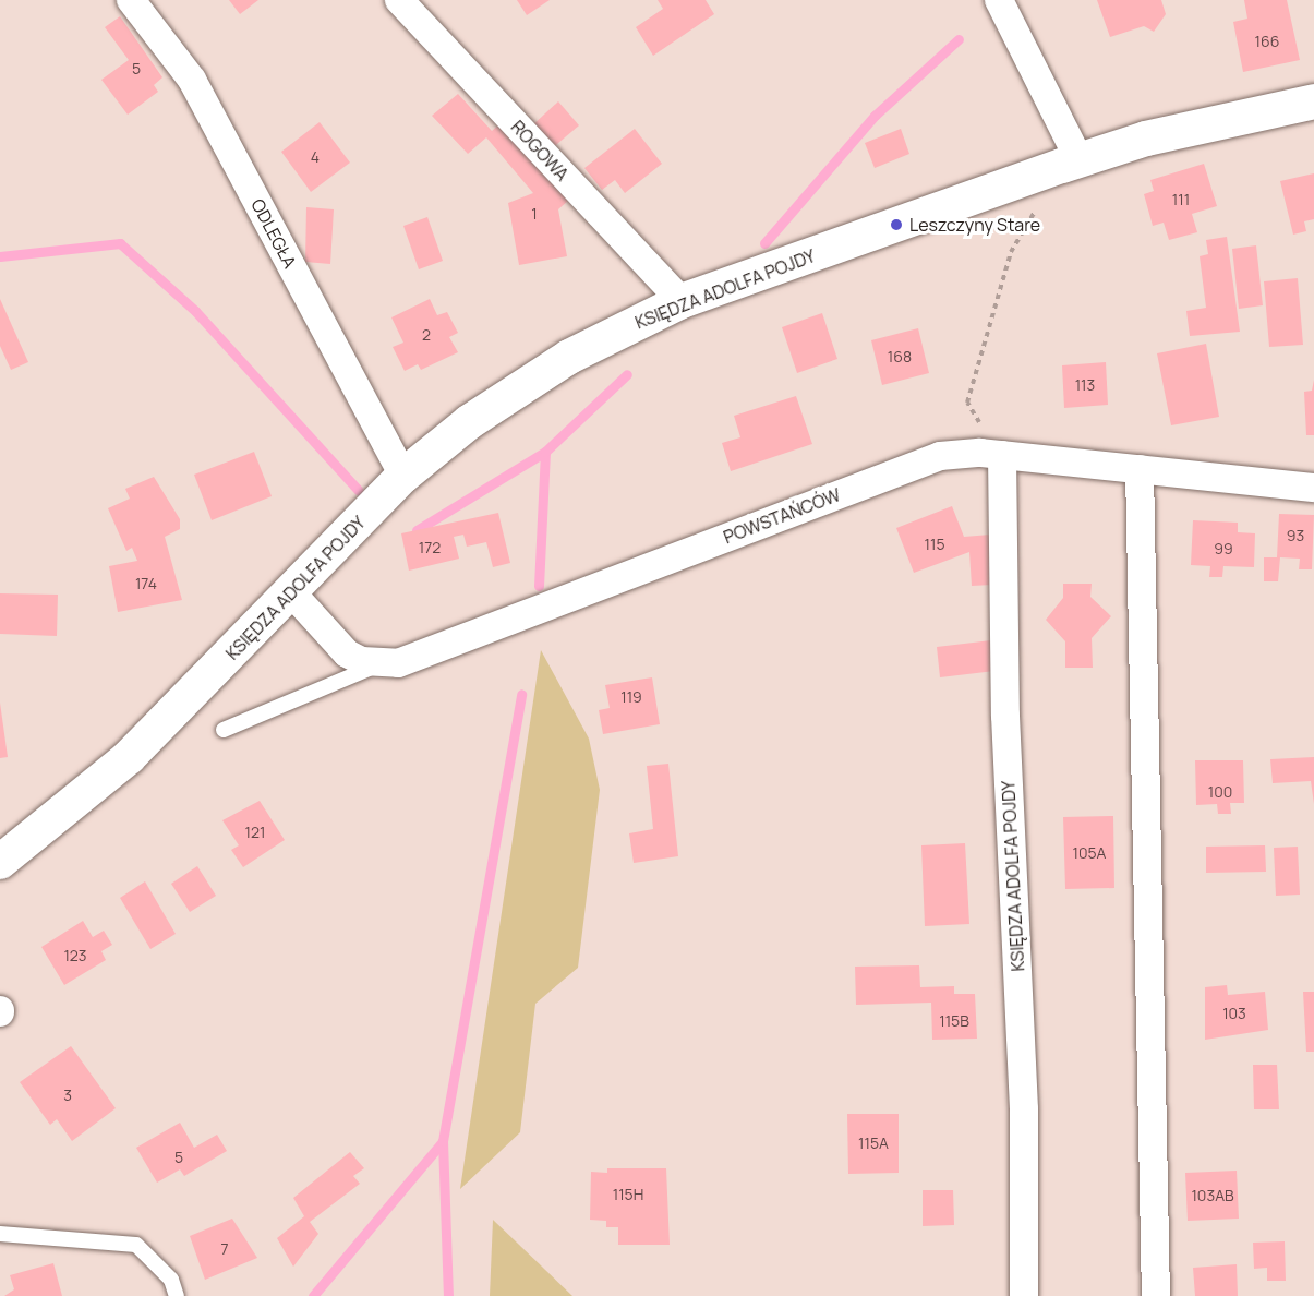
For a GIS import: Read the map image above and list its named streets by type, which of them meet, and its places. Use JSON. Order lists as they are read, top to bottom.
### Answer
{
  "streets": {
    "street": [
      "ROGOWA",
      "ODLEGŁA",
      "KSIĘDZA ADOLFA POJDY",
      "POWSTAŃCÓW"
    ]
  },
  "crossings": [
    ["ROGOWA", "KSIĘDZA ADOLFA POJDY"],
    ["ODLEGŁA", "KSIĘDZA ADOLFA POJDY"],
    ["KSIĘDZA ADOLFA POJDY", "POWSTAŃCÓW"]
  ],
  "places": ["Leszczyny Stare"],
  "house_numbers": [
    "166",
    "5",
    "4",
    "111",
    "1",
    "2",
    "168",
    "113",
    "93",
    "115",
    "172",
    "99",
    "174",
    "119",
    "100",
    "121",
    "105A",
    "123",
    "103",
    "115B",
    "3",
    "115A",
    "5",
    "115H",
    "103AB",
    "7"
  ]
}
